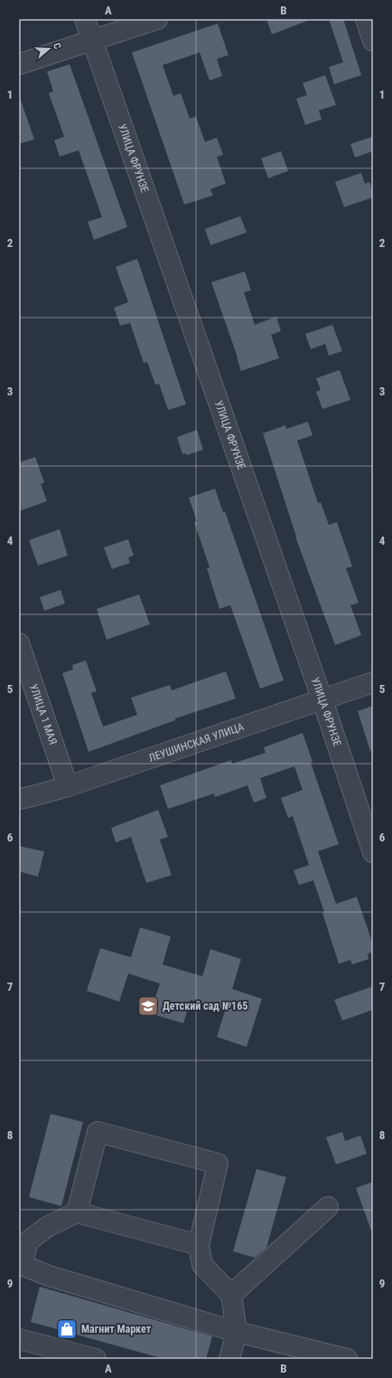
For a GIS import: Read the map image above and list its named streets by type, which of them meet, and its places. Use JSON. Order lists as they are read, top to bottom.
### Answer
{
  "streets": {
    "street": ["УЛИЦА ФРУНЗЕ", "УЛИЦА 1 МАЯ", "ЛЕУШИНСКАЯ УЛИЦА"]
  },
  "crossings": [
    ["УЛИЦА ФРУНЗЕ", "ЛЕУШИНСКАЯ УЛИЦА"],
    ["УЛИЦА 1 МАЯ", "ЛЕУШИНСКАЯ УЛИЦА"]
  ],
  "places": {
    "school or university": ["Детский сад №165"],
    "shop": ["Магнит Маркет"]
  },
  "north": "right",
  "grid": {
    "columns": ["A", "B"],
    "rows": [
      "1",
      "2",
      "3",
      "4",
      "5",
      "6",
      "7",
      "8",
      "9"
    ]
  }
}
